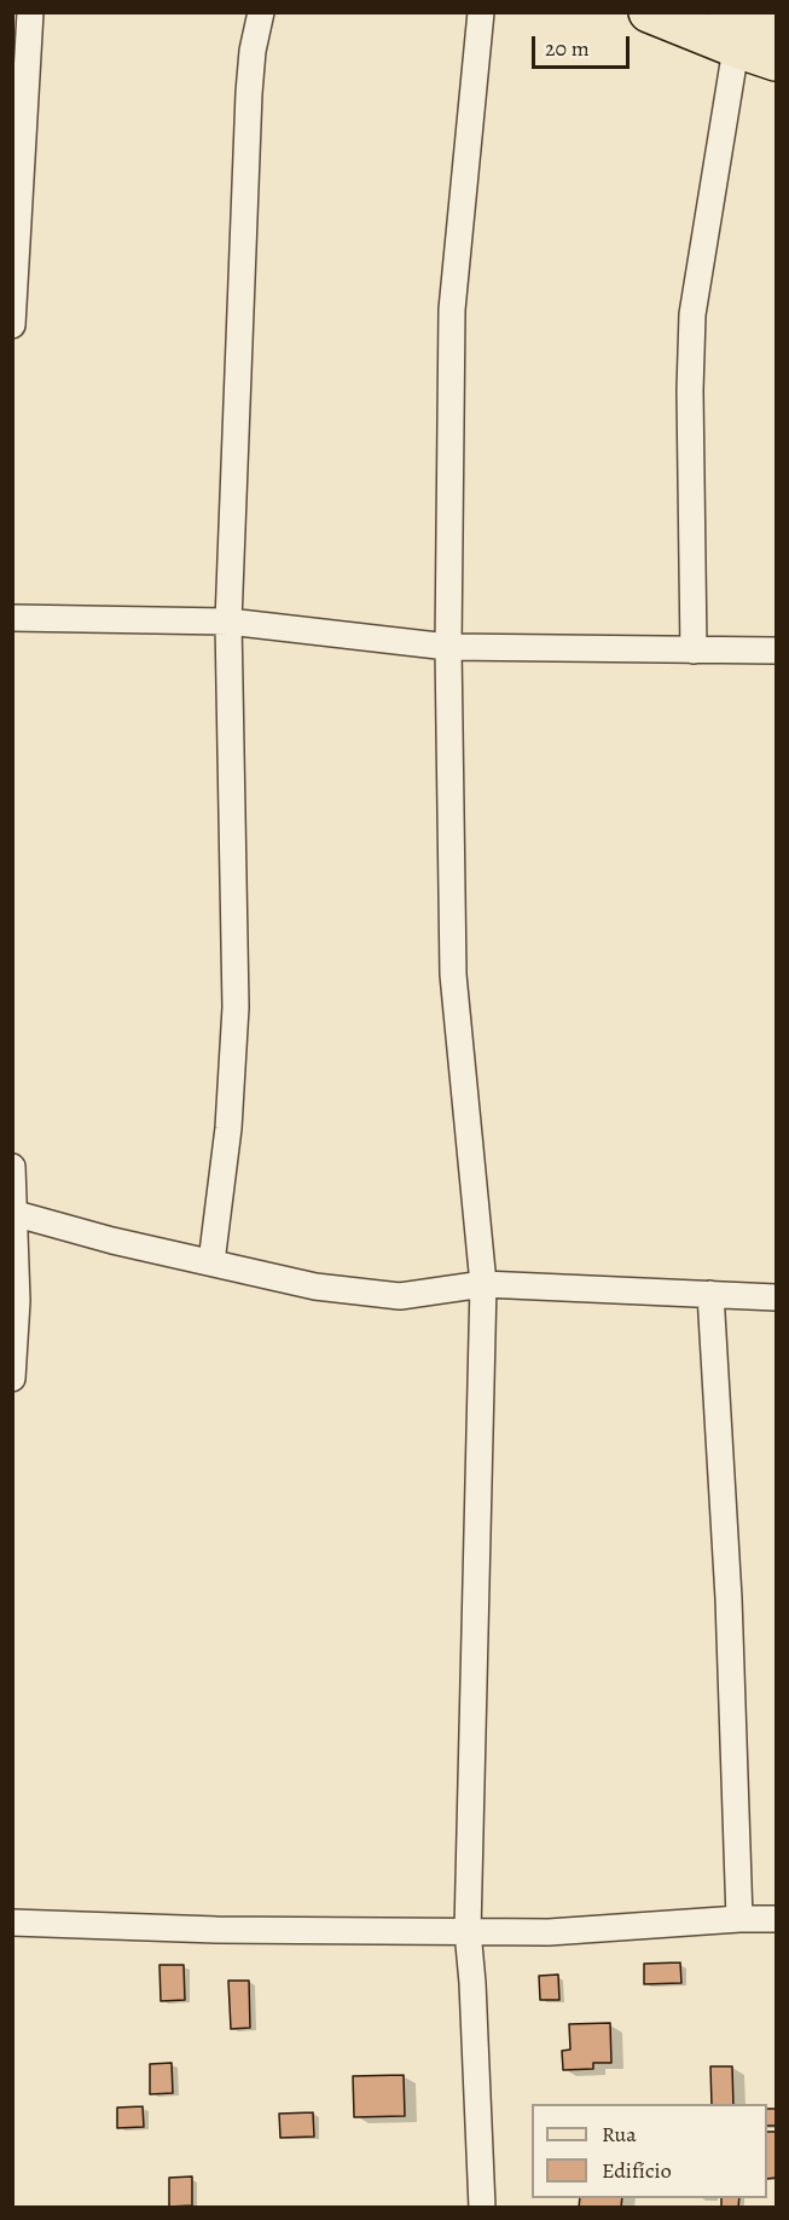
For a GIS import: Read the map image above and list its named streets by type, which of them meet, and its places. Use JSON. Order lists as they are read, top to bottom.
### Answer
{
  "legend": ["Rua", "Edifício"],
  "scale_bar": "20 m"
}
